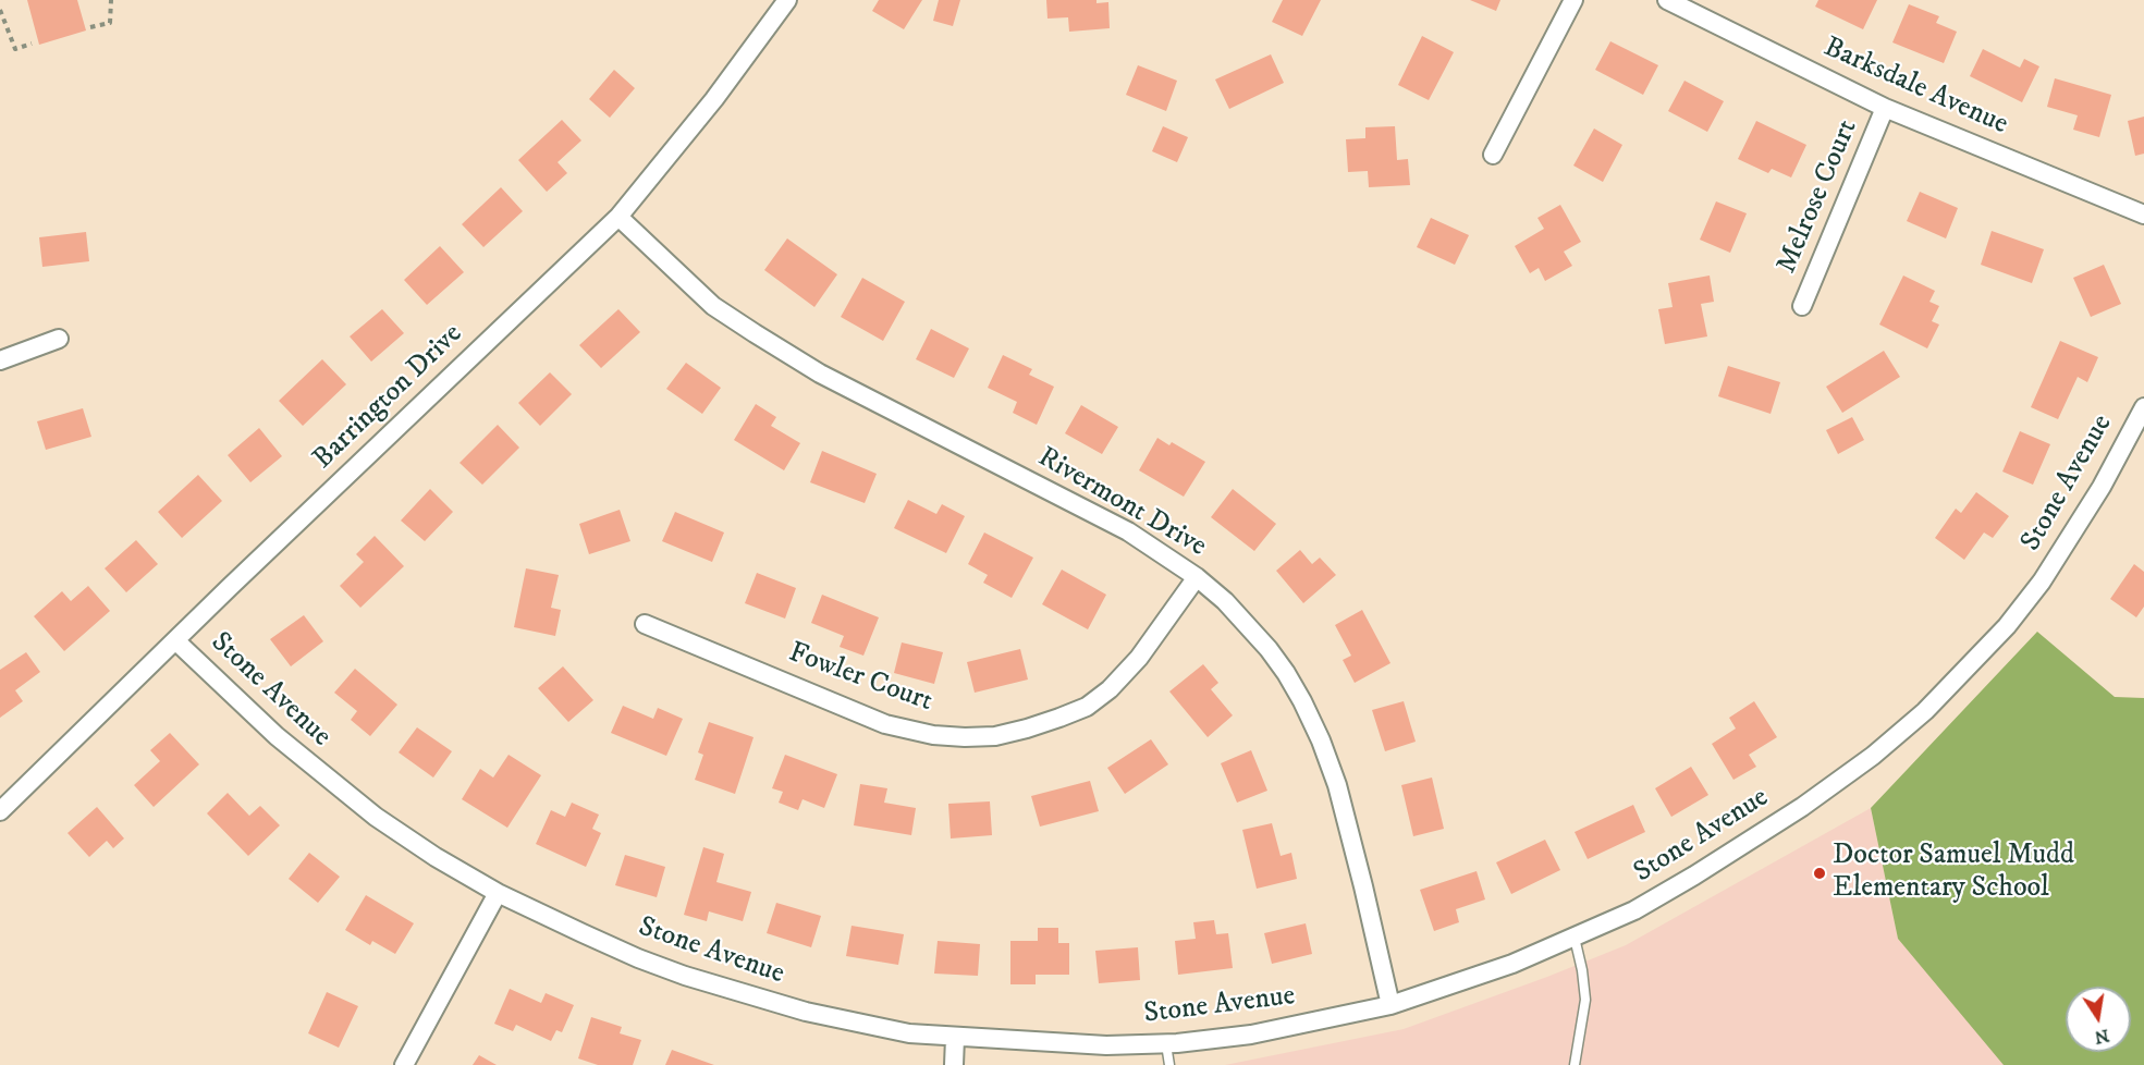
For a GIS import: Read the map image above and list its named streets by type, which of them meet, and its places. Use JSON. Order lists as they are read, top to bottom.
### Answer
{
  "streets": {
    "street": [
      "Barksdale Avenue",
      "Melrose Court",
      "Barrington Drive",
      "Stone Avenue",
      "Rivermont Drive",
      "Fowler Court"
    ]
  },
  "crossings": [
    ["Barksdale Avenue", "Melrose Court"],
    ["Barrington Drive", "Stone Avenue"],
    ["Barrington Drive", "Rivermont Drive"],
    ["Stone Avenue", "Rivermont Drive"],
    ["Rivermont Drive", "Fowler Court"]
  ],
  "places": ["Doctor Samuel Mudd Elementary School"],
  "north": "bottom"
}
